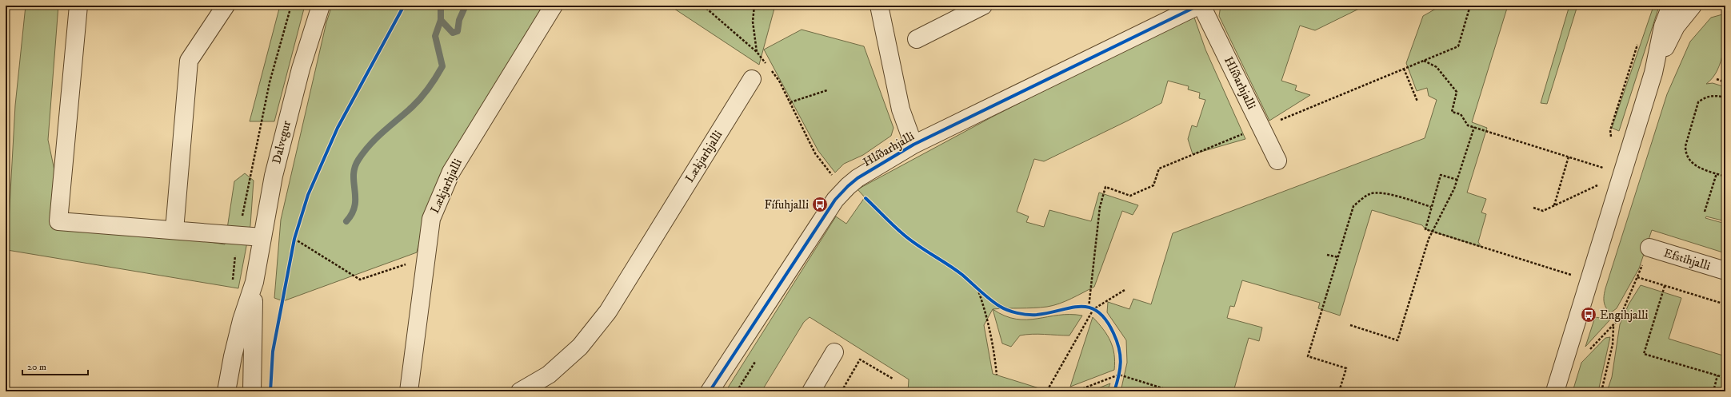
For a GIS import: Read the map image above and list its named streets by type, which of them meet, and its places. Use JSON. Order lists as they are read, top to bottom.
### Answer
{
  "streets": {
    "street": [
      "Hlíðarhjalli",
      "Dalvegur",
      "Lækjarhjalli",
      "Efstihjalli"
    ]
  },
  "places": {
    "bus stop": ["Fífuhjalli", "Engihjalli"]
  },
  "scale_bar": "20 m"
}
